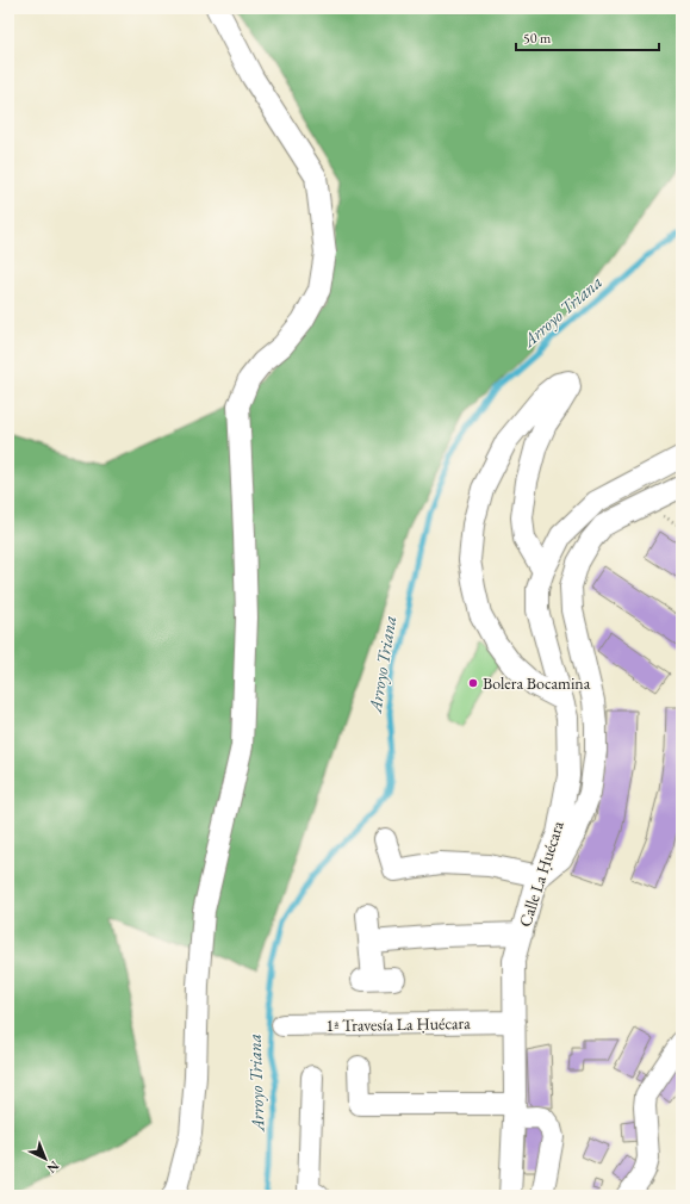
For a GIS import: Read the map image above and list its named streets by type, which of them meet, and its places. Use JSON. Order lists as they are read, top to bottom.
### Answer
{
  "streets": {
    "street": ["Calle La Ḥuécara", "1ª Travesía La Ḥuécara"]
  },
  "crossings": [
    ["Calle La Ḥuécara", "1ª Travesía La Ḥuécara"]
  ],
  "water": ["Arroyo Triana"],
  "places": ["Bolera Bocamina"],
  "scale_bar": "50 m",
  "north": "bottom right"
}
